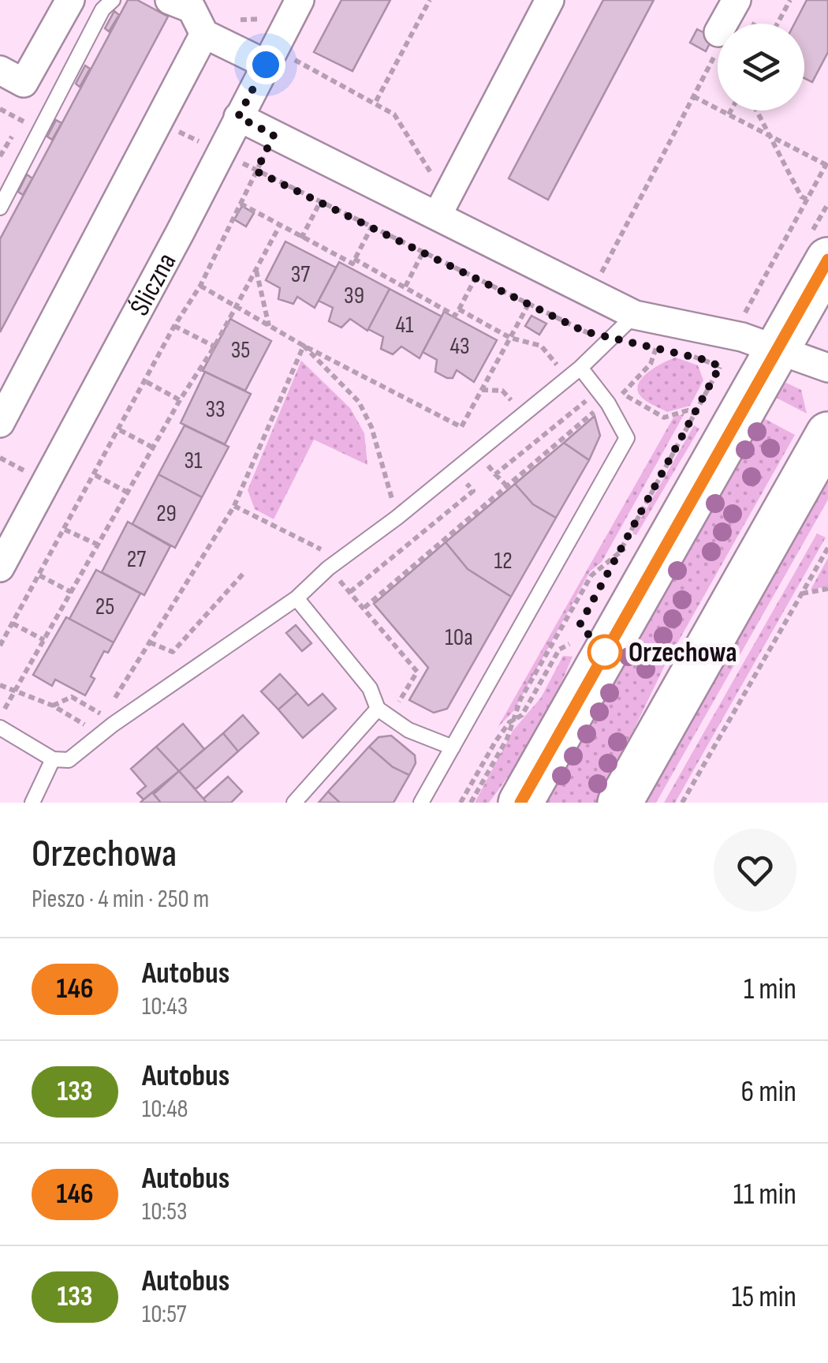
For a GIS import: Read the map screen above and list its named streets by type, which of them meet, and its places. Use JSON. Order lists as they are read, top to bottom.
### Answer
{
  "streets": {
    "street": ["Śliczna"]
  },
  "places": ["Orzechowa"],
  "lines": ["bus line 146"],
  "house_numbers": [
    "37",
    "39",
    "41",
    "43",
    "35",
    "33",
    "31",
    "29",
    "27",
    "12",
    "25",
    "10a"
  ],
  "page": {
    "heading": ["Orzechowa", "Pieszo · 4 min · 250 m"],
    "list": [
      {
        "mark": "146",
        "name": "Autobus",
        "note": "10:43",
        "value": "1 min"
      },
      {
        "mark": "133",
        "name": "Autobus",
        "note": "10:48",
        "value": "6 min"
      },
      {
        "mark": "146",
        "name": "Autobus",
        "note": "10:53",
        "value": "11 min"
      },
      {
        "mark": "133",
        "name": "Autobus",
        "note": "10:57",
        "value": "15 min"
      }
    ]
  }
}
